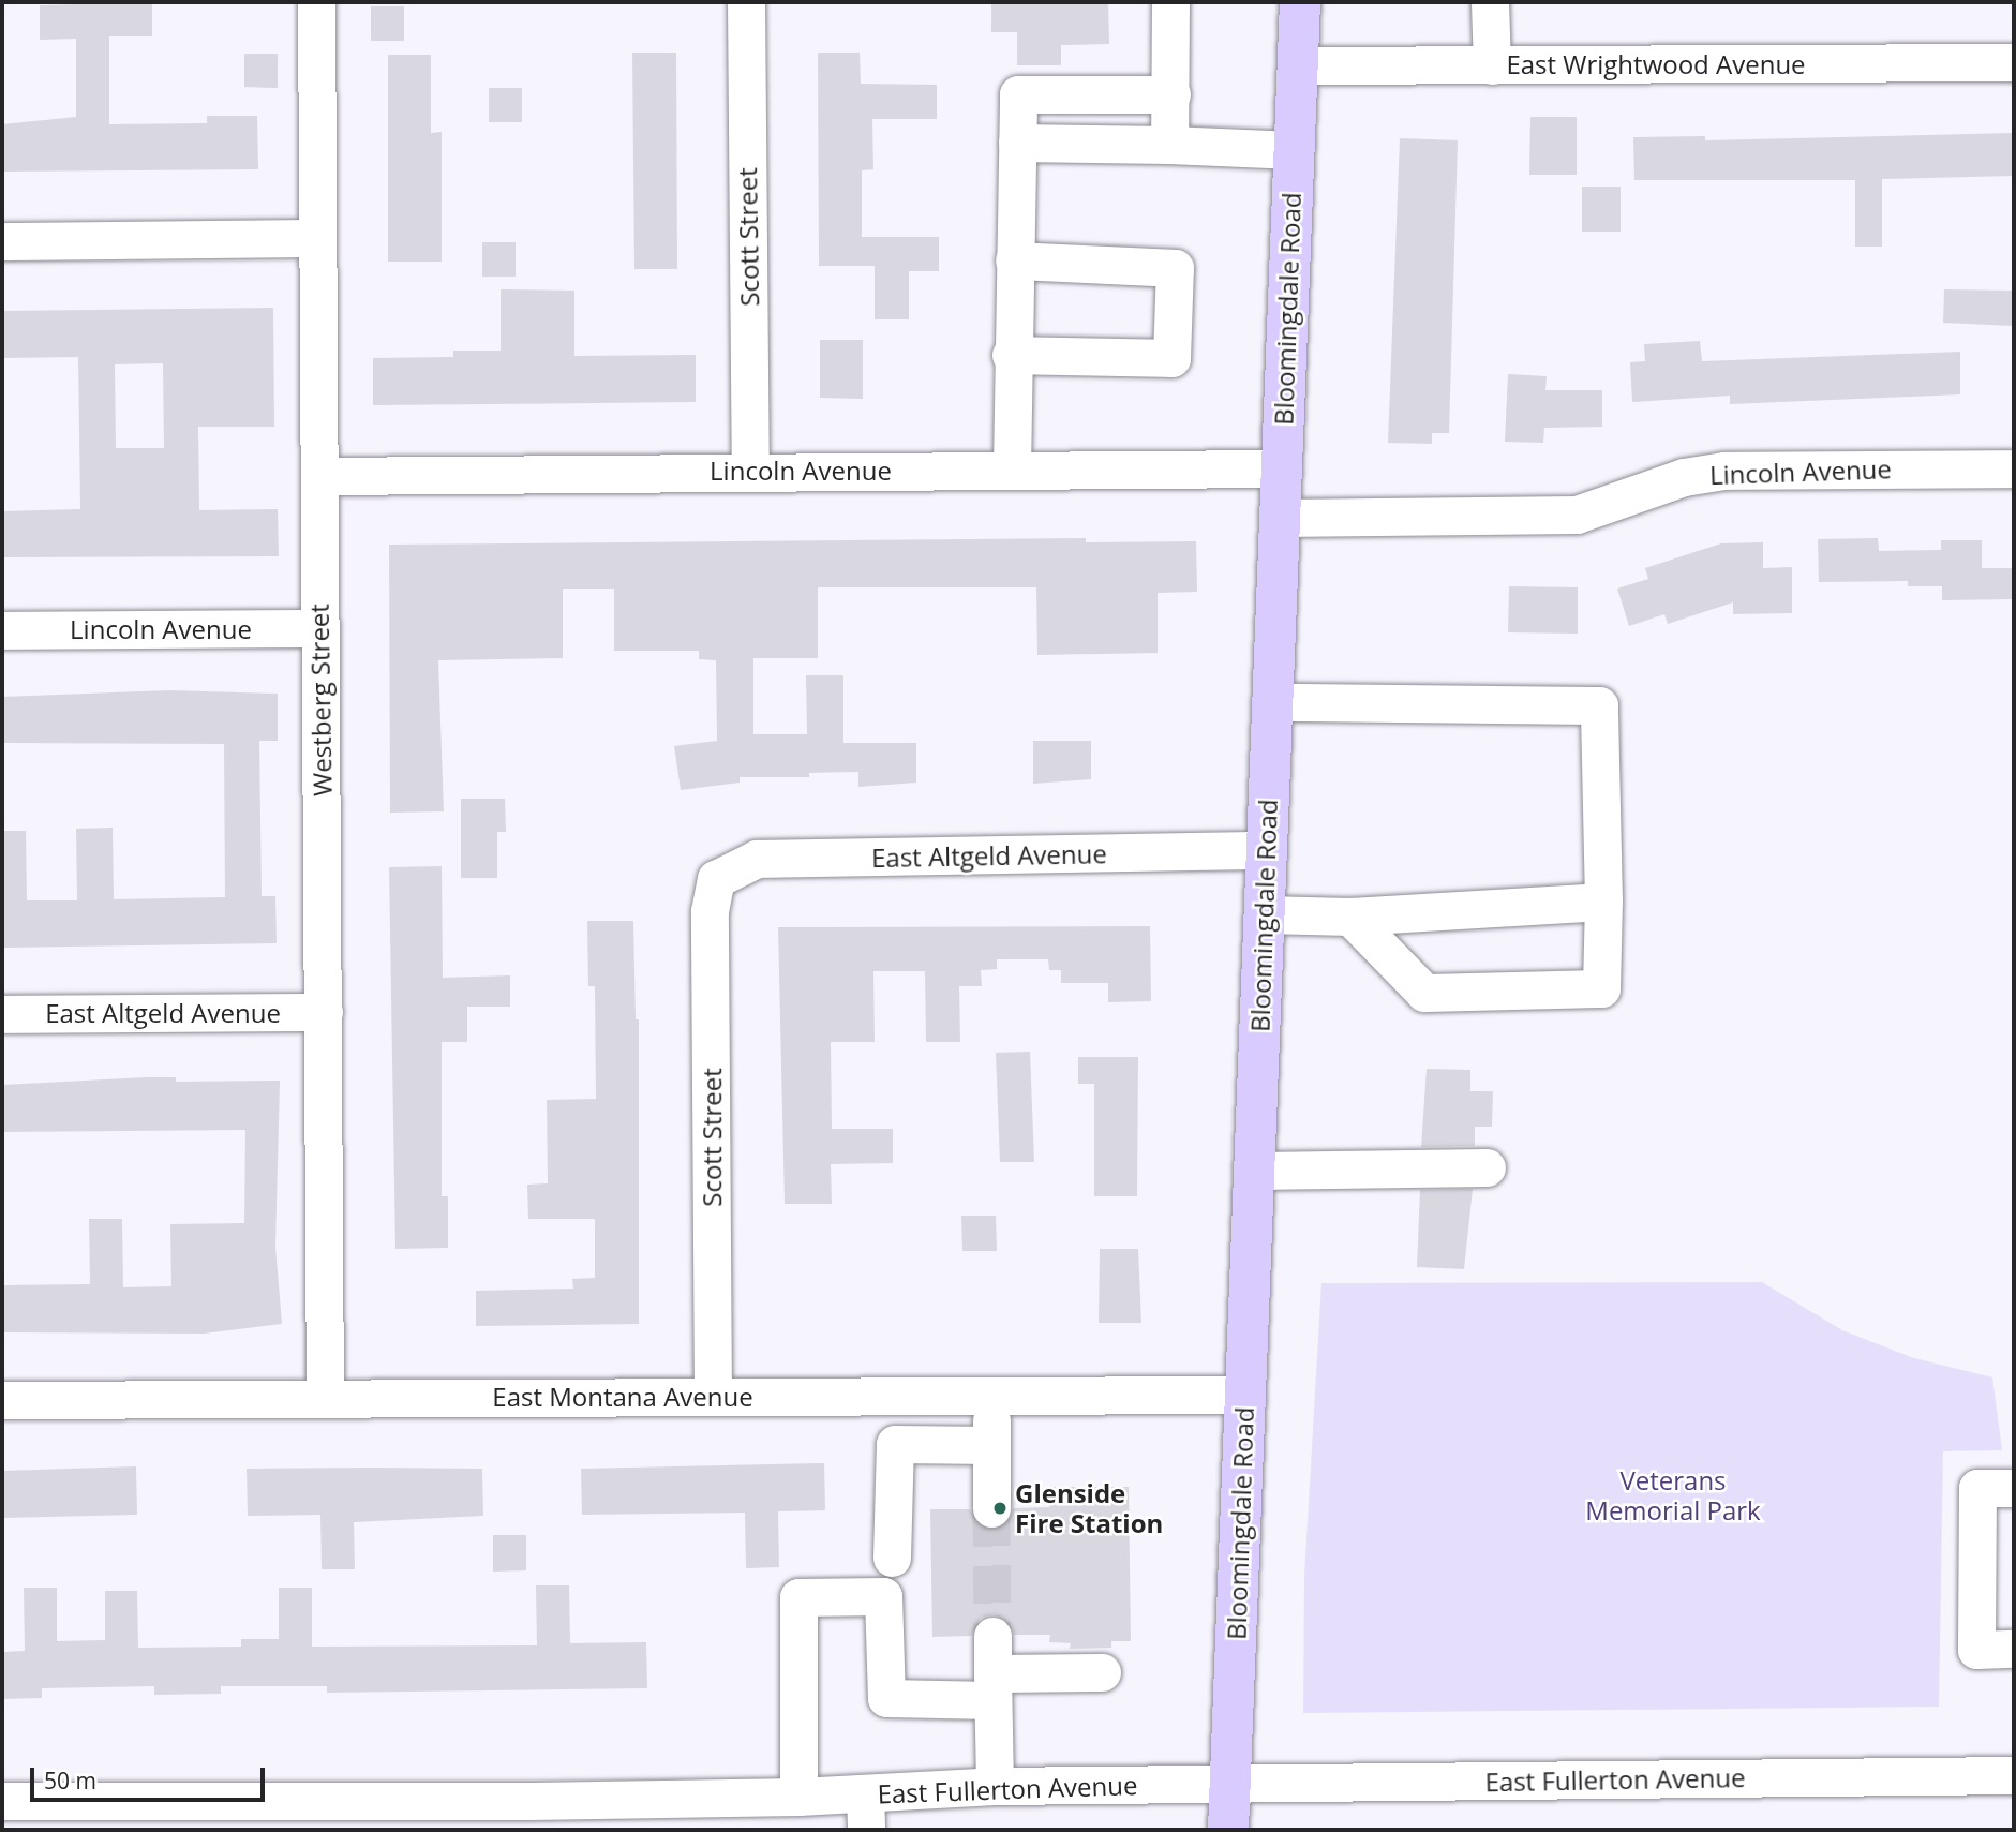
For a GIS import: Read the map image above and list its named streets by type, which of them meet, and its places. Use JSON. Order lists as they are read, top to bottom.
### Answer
{
  "streets": {
    "main road": ["Bloomingdale Road"],
    "street": [
      "East Wrightwood Avenue",
      "Scott Street",
      "Lincoln Avenue",
      "Westberg Street",
      "East Altgeld Avenue",
      "East Montana Avenue",
      "East Fullerton Avenue"
    ]
  },
  "crossings": [
    ["East Wrightwood Avenue", "Bloomingdale Road"],
    ["Scott Street", "Lincoln Avenue"],
    ["Scott Street", "East Altgeld Avenue"],
    ["Scott Street", "East Montana Avenue"],
    ["Bloomingdale Road", "Lincoln Avenue"],
    ["Bloomingdale Road", "East Altgeld Avenue"],
    ["Bloomingdale Road", "East Montana Avenue"],
    ["Bloomingdale Road", "East Fullerton Avenue"],
    ["Lincoln Avenue", "Westberg Street"],
    ["Westberg Street", "East Altgeld Avenue"],
    ["Westberg Street", "East Montana Avenue"]
  ],
  "parks": ["Veterans Memorial Park"],
  "places": ["Glenside Fire Station"],
  "scale_bar": "50 m"
}
